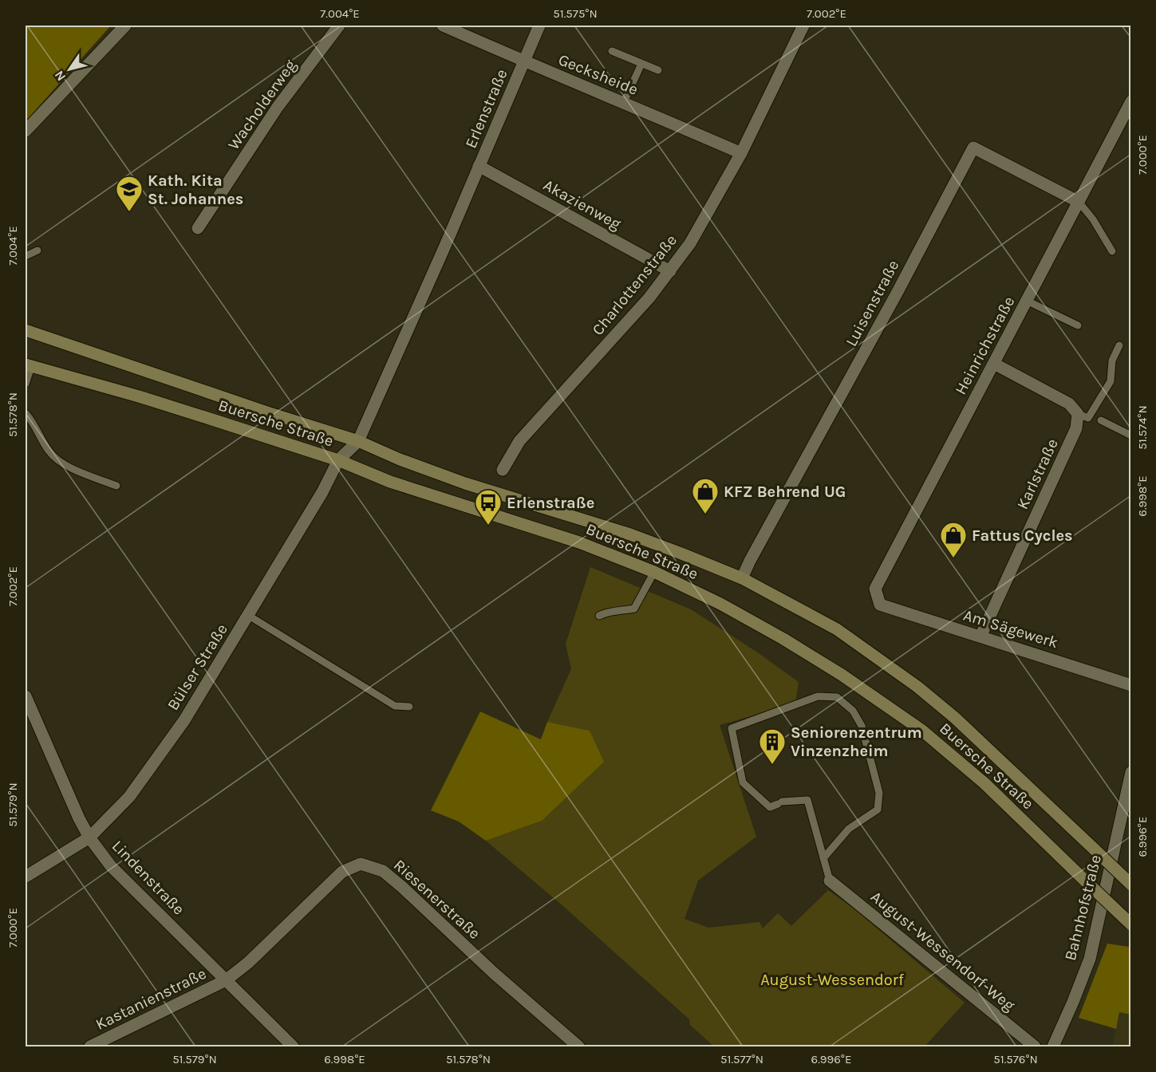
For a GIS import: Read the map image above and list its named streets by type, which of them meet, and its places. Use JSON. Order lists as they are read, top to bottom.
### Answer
{
  "streets": {
    "main road": ["Buersche Straße"],
    "street": [
      "Gecksheide",
      "Wacholderweg",
      "Erlenstraße",
      "Akazienweg",
      "Charlottenstraße",
      "Luisenstraße",
      "Heinrichstraße",
      "Karlstraße",
      "Am Sägewerk",
      "Bülser Straße",
      "Lindenstraße",
      "Riesenerstraße",
      "Bahnhofstraße",
      "August-Wessendorf-Weg",
      "Kastanienstraße"
    ]
  },
  "crossings": [
    ["Gecksheide", "Erlenstraße"],
    ["Gecksheide", "Charlottenstraße"],
    ["Erlenstraße", "Akazienweg"],
    ["Erlenstraße", "Buersche Straße"],
    ["Erlenstraße", "Bülser Straße"],
    ["Akazienweg", "Charlottenstraße"],
    ["Luisenstraße", "Heinrichstraße"],
    ["Luisenstraße", "Buersche Straße"],
    ["Heinrichstraße", "Am Sägewerk"],
    ["Buersche Straße", "Bülser Straße"],
    ["Karlstraße", "Am Sägewerk"],
    ["Bülser Straße", "Lindenstraße"],
    ["Lindenstraße", "Riesenerstraße"],
    ["Lindenstraße", "Kastanienstraße"],
    ["Riesenerstraße", "Kastanienstraße"]
  ],
  "parks": ["August-Wessendorf"],
  "places": {
    "school or university": ["Kath. Kita St. Johannes"],
    "shop": ["KFZ Behrend UG", "Fattus Cycles"],
    "bus stop": ["Erlenstraße"],
    "building": ["Seniorenzentrum Vinzenzheim"]
  },
  "north": "bottom left",
  "coordinates": [
    "7.004°E",
    "51.575°N",
    "7.002°E",
    "7.000°E",
    "51.578°N",
    "51.574°N",
    "6.998°E",
    "51.579°N",
    "6.996°E",
    "51.577°N",
    "51.576°N"
  ]
}
